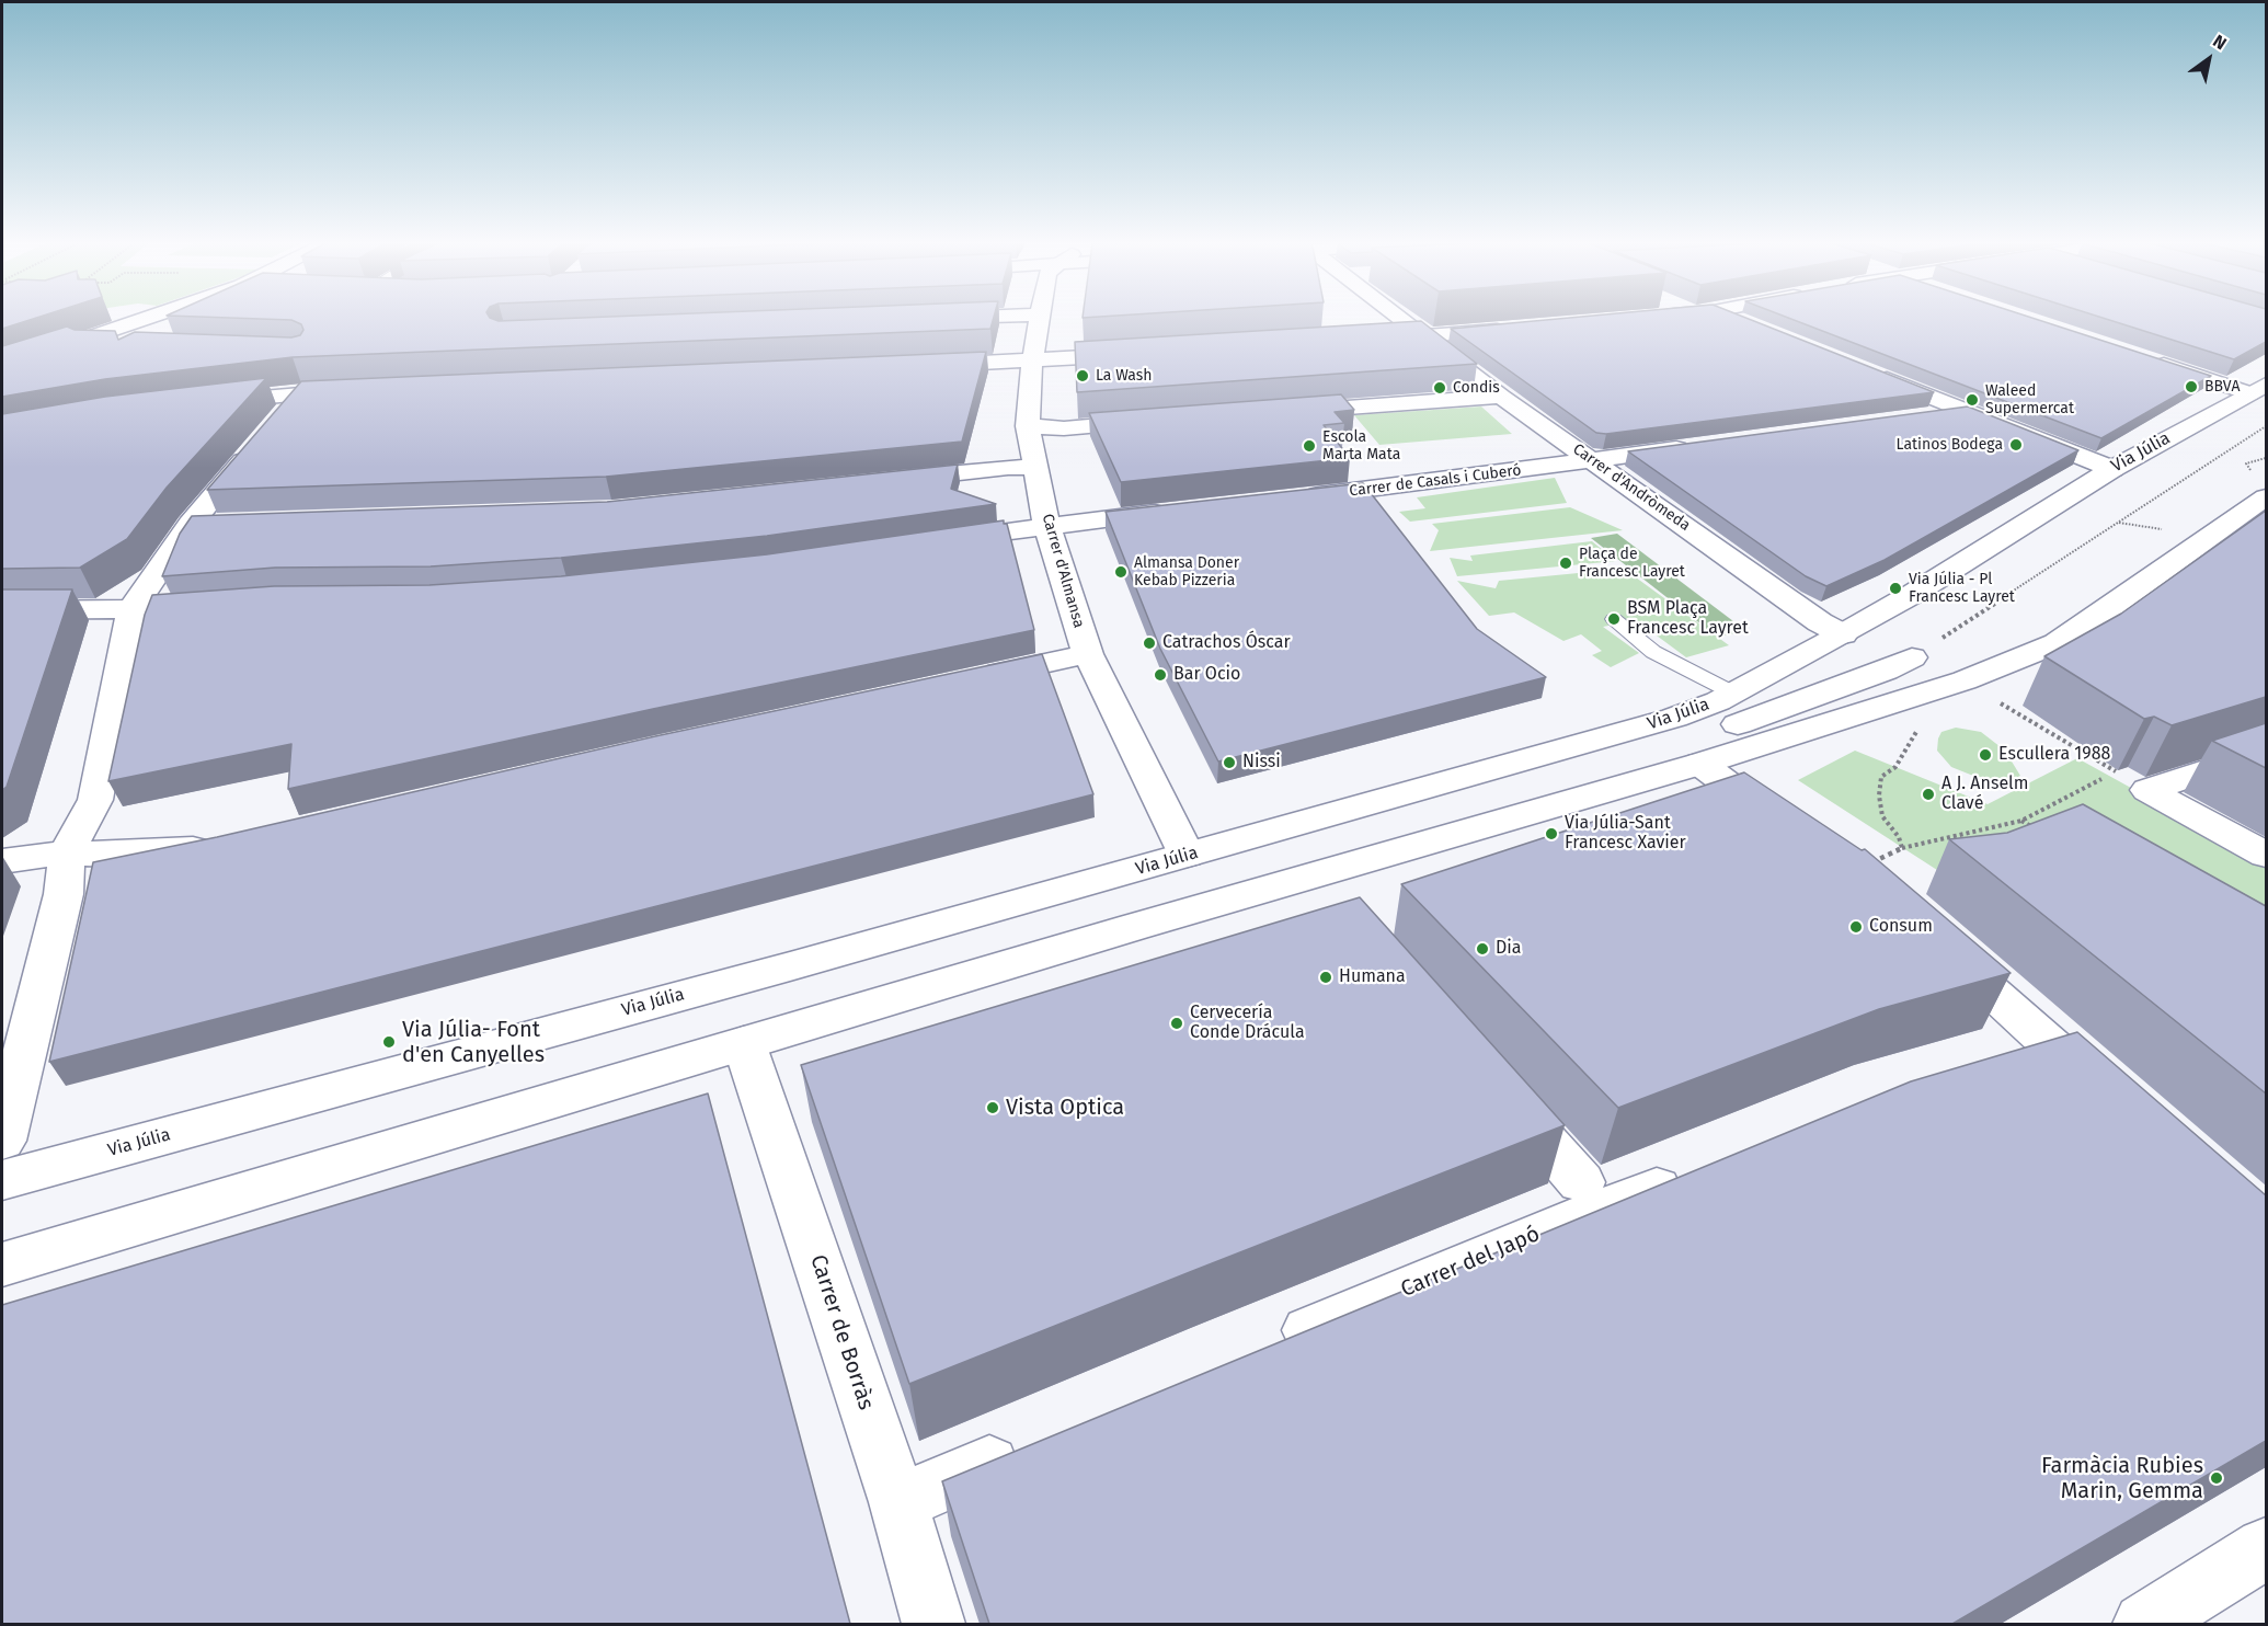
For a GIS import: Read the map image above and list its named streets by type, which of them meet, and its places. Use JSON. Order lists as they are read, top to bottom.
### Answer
{
  "streets": {
    "street": [
      "Via Júlia",
      "Carrer de Casals i Cuberó",
      "Carrer d'Andròmeda",
      "Carrer d'Almansa",
      "Carrer del Japó",
      "Carrer de Borràs"
    ]
  },
  "crossings": [
    ["Via Júlia", "Carrer d'Andròmeda"],
    ["Via Júlia", "Carrer d'Almansa"],
    ["Carrer de Casals i Cuberó", "Carrer d'Andròmeda"]
  ],
  "places": [
    "La Wash",
    "BBVA",
    "Condis",
    "Waleed Supermercat",
    "Latinos Bodega",
    "Escola Marta Mata",
    "Plaça de Francesc Layret",
    "Almansa Doner Kebab Pizzeria",
    "Via Júlia - Pl Francesc Layret",
    "BSM Plaça Francesc Layret",
    "Catrachos Óscar",
    "Bar Ocio",
    "Escullera 1988",
    "Nissi",
    "A J. Anselm Clavé",
    "Via Júlia-Sant Francesc Xavier",
    "Consum",
    "Dia",
    "Humana",
    "Cervecería Conde Drácula",
    "Via Júlia- Font d'en Canyelles",
    "Vista Optica",
    "Farmàcia Rubies Marin, Gemma"
  ],
  "north": "top right"
}
